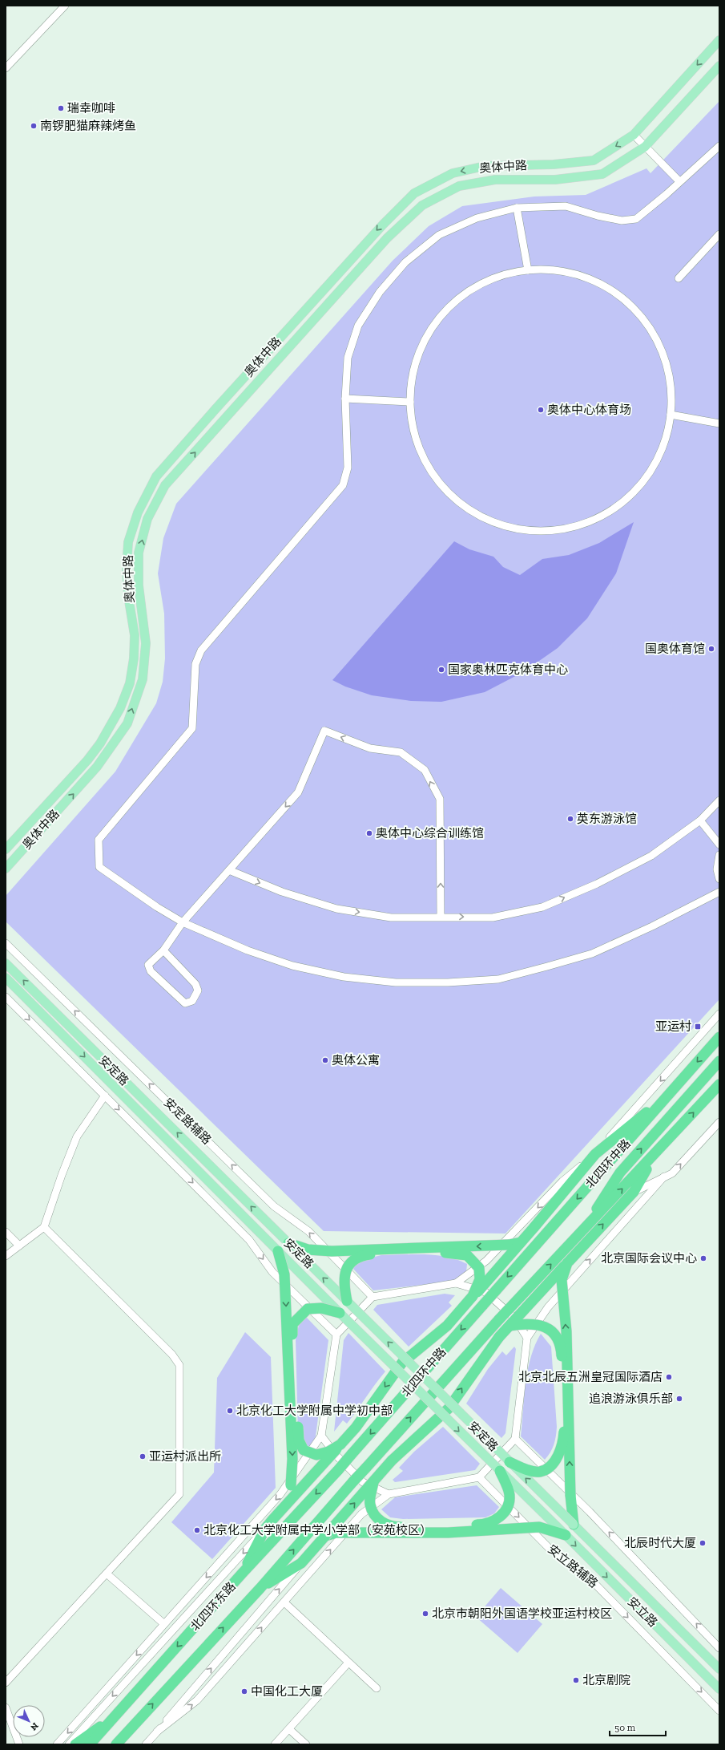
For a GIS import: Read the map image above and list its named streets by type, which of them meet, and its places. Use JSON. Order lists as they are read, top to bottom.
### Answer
{
  "streets": {
    "highway": ["北四环中路", "北四环东路"],
    "main road": ["奥体中路", "安定路", "安立路"],
    "street": ["安定路辅路", "安立路辅路"]
  },
  "crossings": [
    ["安定路", "安立路"],
    ["北四环中路", "北四环东路"]
  ],
  "places": {
    "other": [
      "瑞幸咖啡",
      "南锣肥猫麻辣烤鱼",
      "奥体中心体育场",
      "国奥体育馆",
      "国家奥林匹克体育中心",
      "英东游泳馆",
      "奥体中心综合训练馆",
      "奥体公寓",
      "北京国际会议中心",
      "北京北辰五洲皇冠国际酒店",
      "追浪游泳俱乐部",
      "北京化工大学附属中学初中部",
      "亚运村派出所",
      "北京化工大学附属中学小学部（安苑校区）",
      "北辰时代大厦",
      "北京市朝阳外国语学校亚运村校区",
      "北京剧院",
      "中国化工大厦"
    ],
    "transit": ["亚运村"]
  },
  "scale_bar": "50 m",
  "north": "bottom right"
}
